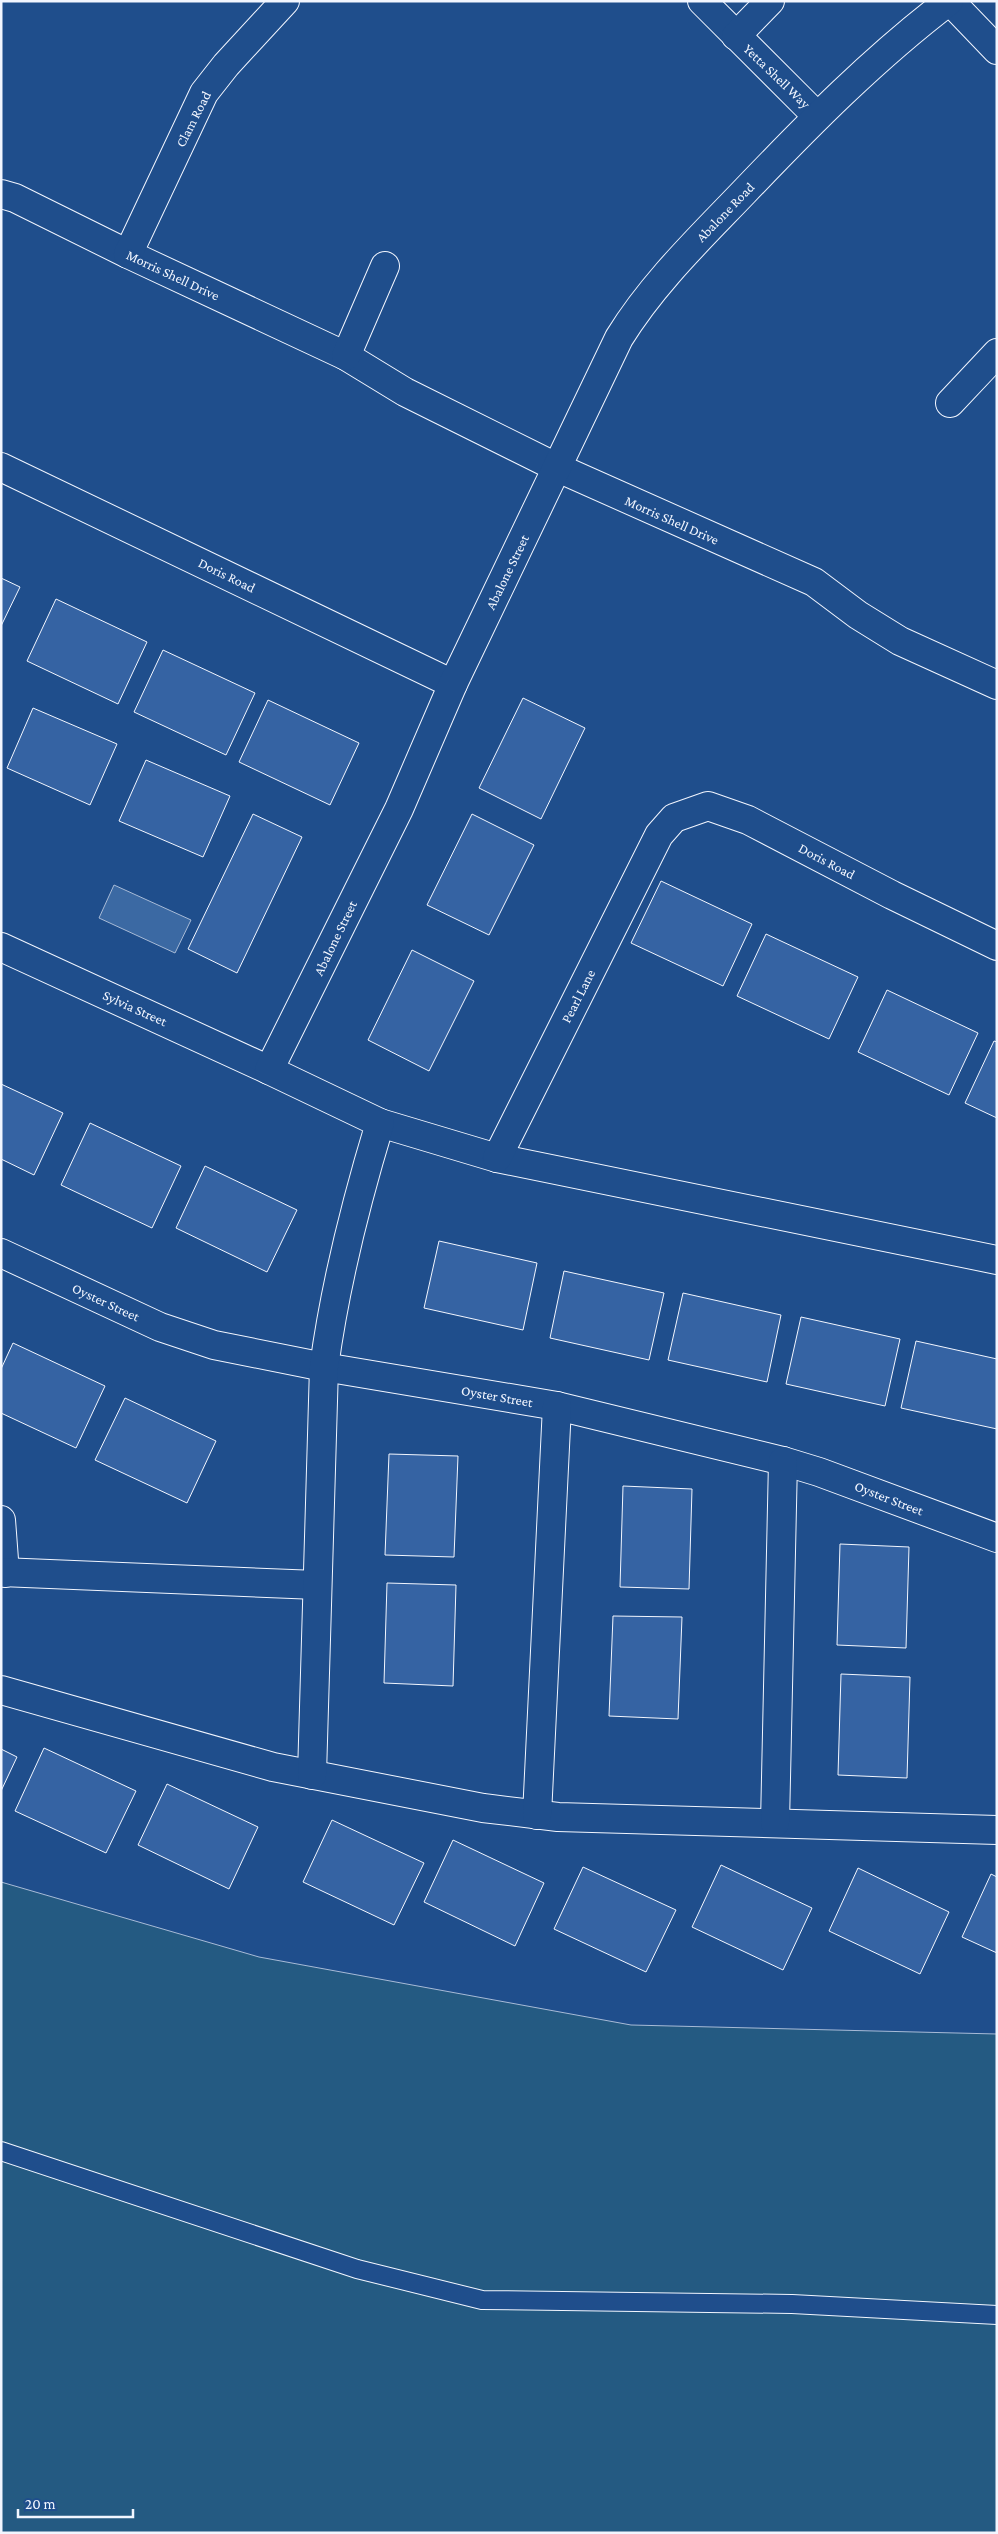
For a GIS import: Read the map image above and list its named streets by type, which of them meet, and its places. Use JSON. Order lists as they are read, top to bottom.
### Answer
{
  "streets": {
    "street": [
      "Yetta Shell Way",
      "Clam Road",
      "Abalone Road",
      "Morris Shell Drive",
      "Abalone Street",
      "Doris Road",
      "Pearl Lane",
      "Sylvia Street",
      "Oyster Street"
    ]
  },
  "crossings": [
    ["Yetta Shell Way", "Abalone Road"],
    ["Clam Road", "Morris Shell Drive"],
    ["Abalone Road", "Morris Shell Drive"],
    ["Abalone Road", "Abalone Street"],
    ["Morris Shell Drive", "Abalone Street"],
    ["Abalone Street", "Doris Road"],
    ["Abalone Street", "Sylvia Street"],
    ["Doris Road", "Pearl Lane"]
  ],
  "scale_bar": "20 m"
}
